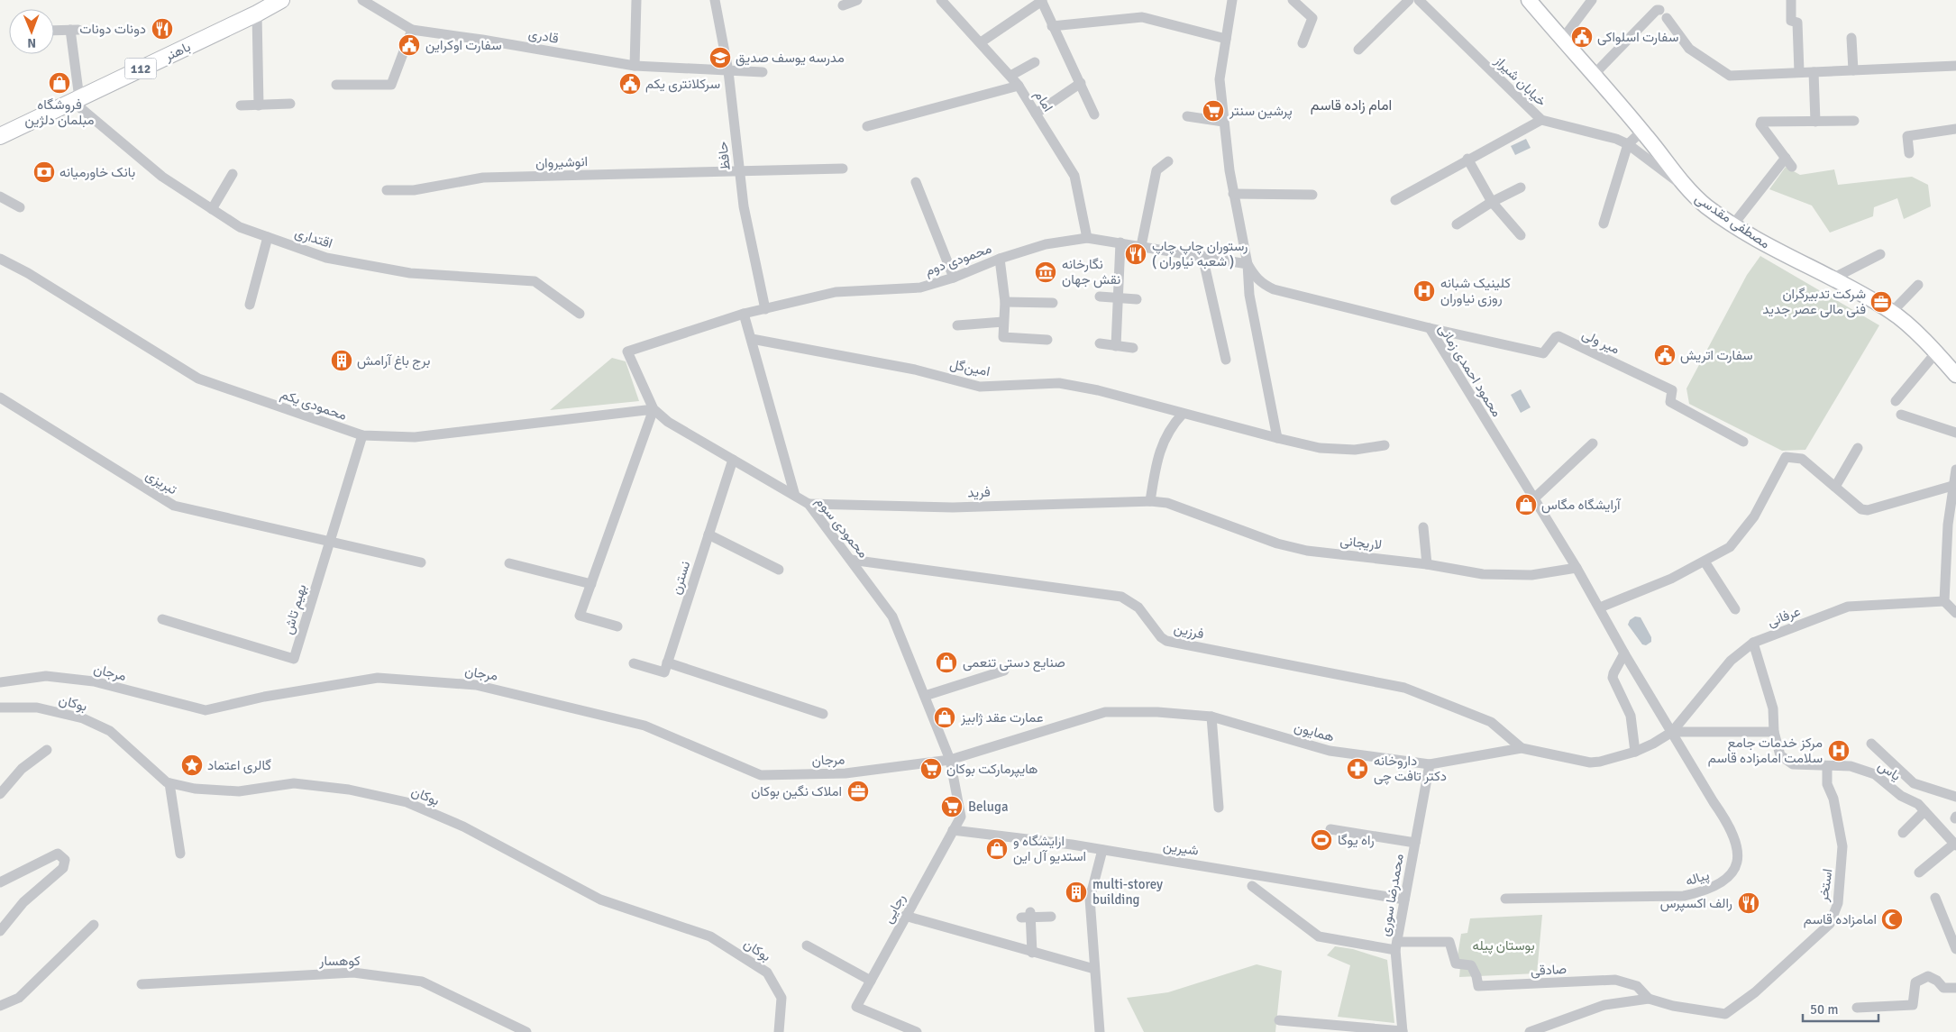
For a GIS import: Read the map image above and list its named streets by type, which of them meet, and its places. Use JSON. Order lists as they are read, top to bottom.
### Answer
{
  "streets": {
    "main road": ["باهنر", "112", "مصطفی مقدسی"],
    "street": [
      "قادری",
      "خیابان شیراز",
      "امام",
      "حافظ",
      "انوشیروان",
      "اقتداری",
      "محمودی دوم",
      "میر ولی",
      "امین‌گل",
      "محمود احمدی زمانی",
      "محمودی یکم",
      "تبریزی",
      "فرید",
      "محمودی سوم",
      "لاریجانی",
      "نسترن",
      "بهیم تاش",
      "عرفانی",
      "فرزین",
      "مرجان",
      "بوکان",
      "همایون",
      "یاس",
      "شیرین",
      "پیاله",
      "استخر",
      "محمدرضا سوری",
      "رجایی",
      "کوهسار",
      "صادقی"
    ]
  },
  "crossings": [
    ["قادری", "حافظ"],
    ["باهنر", "اقتداری"],
    ["خیابان شیراز", "مصطفی مقدسی"],
    ["امام", "محمودی دوم"],
    ["حافظ", "انوشیروان"],
    ["حافظ", "محمودی دوم"],
    ["محمودی دوم", "محمود احمدی زمانی"],
    ["محمودی دوم", "محمودی سوم"],
    ["میر ولی", "محمود احمدی زمانی"],
    ["محمود احمدی زمانی", "لاریجانی"],
    ["محمود احمدی زمانی", "عرفانی"],
    ["محمود احمدی زمانی", "همایون"],
    ["محمود احمدی زمانی", "پیاله"],
    ["محمودی یکم", "محمودی سوم"],
    ["محمودی یکم", "بهیم تاش"],
    ["تبریزی", "بهیم تاش"],
    ["فرید", "محمودی سوم"],
    ["فرید", "لاریجانی"],
    ["محمودی سوم", "نسترن"],
    ["محمودی سوم", "فرزین"],
    ["محمودی سوم", "مرجان"],
    ["محمودی سوم", "همایون"],
    ["محمودی سوم", "رجایی"],
    ["عرفانی", "همایون"],
    ["عرفانی", "یاس"],
    ["عرفانی", "پیاله"],
    ["فرزین", "همایون"],
    ["مرجان", "همایون"],
    ["مرجان", "رجایی"],
    ["همایون", "پیاله"],
    ["همایون", "محمدرضا سوری"],
    ["همایون", "رجایی"],
    ["یاس", "استخر"],
    ["شیرین", "محمدرضا سوری"],
    ["شیرین", "رجایی"],
    ["استخر", "صادقی"],
    ["محمدرضا سوری", "صادقی"]
  ],
  "districts": ["امام زاده قاسم"],
  "parks": ["بوستان پیله"],
  "places": {
    "restaurant": ["دونات دونات", "رستوران چاپ چاپ ( شعبه نیاوران )", "رالف اکسپرس"],
    "public building": [
      "سفارت اسلواکی",
      "سفارت اوکراین",
      "سرکلانتری یکم",
      "سفارت اتریش"
    ],
    "school or university": ["مدرسه یوسف صدیق"],
    "shop": [
      "فروشگاه مبلمان دلژین",
      "آرایشگاه مگاس",
      "صنایع دستی تنعمی",
      "عمارت عقد ژابیز",
      "ارایشگاه و استدیو آل این"
    ],
    "supermarket": ["پرشین سنتر", "هایپرمارکت بوکان", "Beluga"],
    "bank": ["بانک خاورمیانه"],
    "museum": ["نگارخانه نقش جهان"],
    "hospital": ["کلینیک شبانه روزی نیاوران", "مرکز خدمات جامع سلامت امامزاده قاسم"],
    "office": ["شرکت تدبیرگران فنی مالی عصر جدید", "املاک نگین بوکان"],
    "building": ["برج باغ آرامش", "multi-storey building"],
    "place": ["گالری اعتماد"],
    "pharmacy": ["داروخانه دکتر تافت چی"],
    "sports": ["راه یوگا"],
    "mosque": ["امامزاده قاسم"]
  },
  "scale_bar": "50 m",
  "north": "bottom"
}
